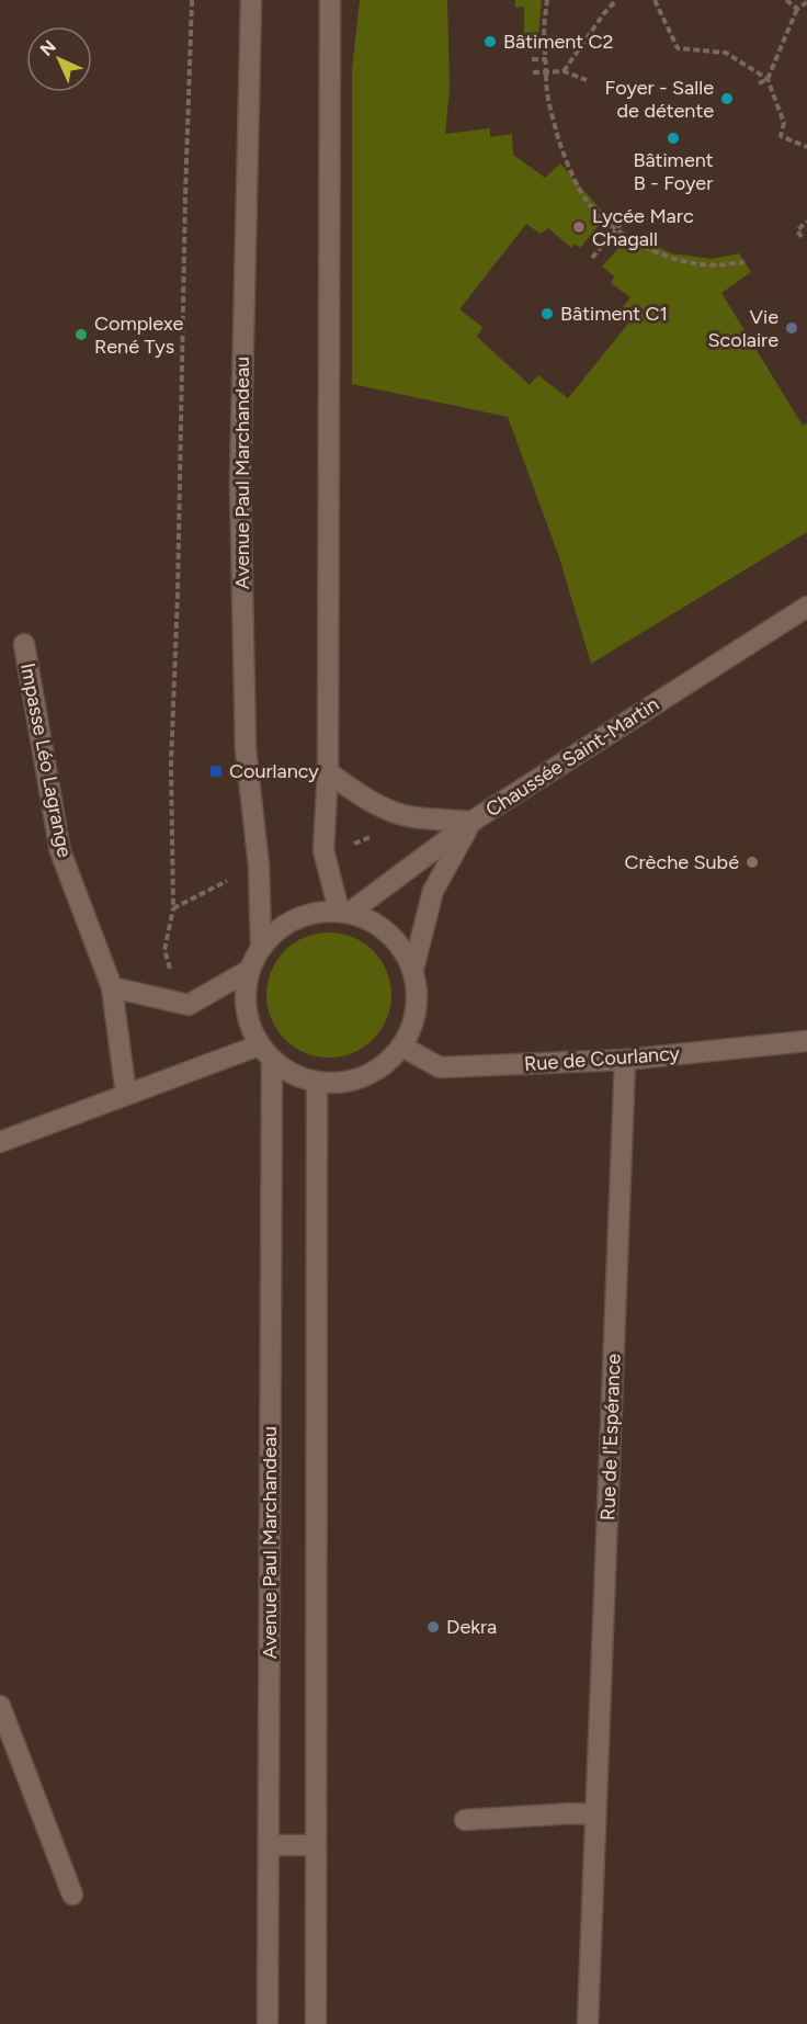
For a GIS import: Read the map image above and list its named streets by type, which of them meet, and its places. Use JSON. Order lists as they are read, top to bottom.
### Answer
{
  "streets": {
    "street": [
      "Avenue Paul Marchandeau",
      "Chaussée Saint-Martin",
      "Impasse Léo Lagrange",
      "Rue de Courlancy",
      "Rue de l'Espérance"
    ]
  },
  "crossings": [
    ["Avenue Paul Marchandeau", "Chaussée Saint-Martin"],
    ["Avenue Paul Marchandeau", "Rue de Courlancy"],
    ["Chaussée Saint-Martin", "Rue de Courlancy"],
    ["Rue de Courlancy", "Rue de l'Espérance"]
  ],
  "places": {
    "other": [
      "Bâtiment C2",
      "Foyer - Salle de détente",
      "Bâtiment B - Foyer",
      "Lycée Marc Chagall",
      "Bâtiment C1",
      "Vie Scolaire",
      "Complexe René Tys",
      "Crèche Subé",
      "Dekra"
    ],
    "transit": ["Courlancy"]
  },
  "north": "top left"
}
